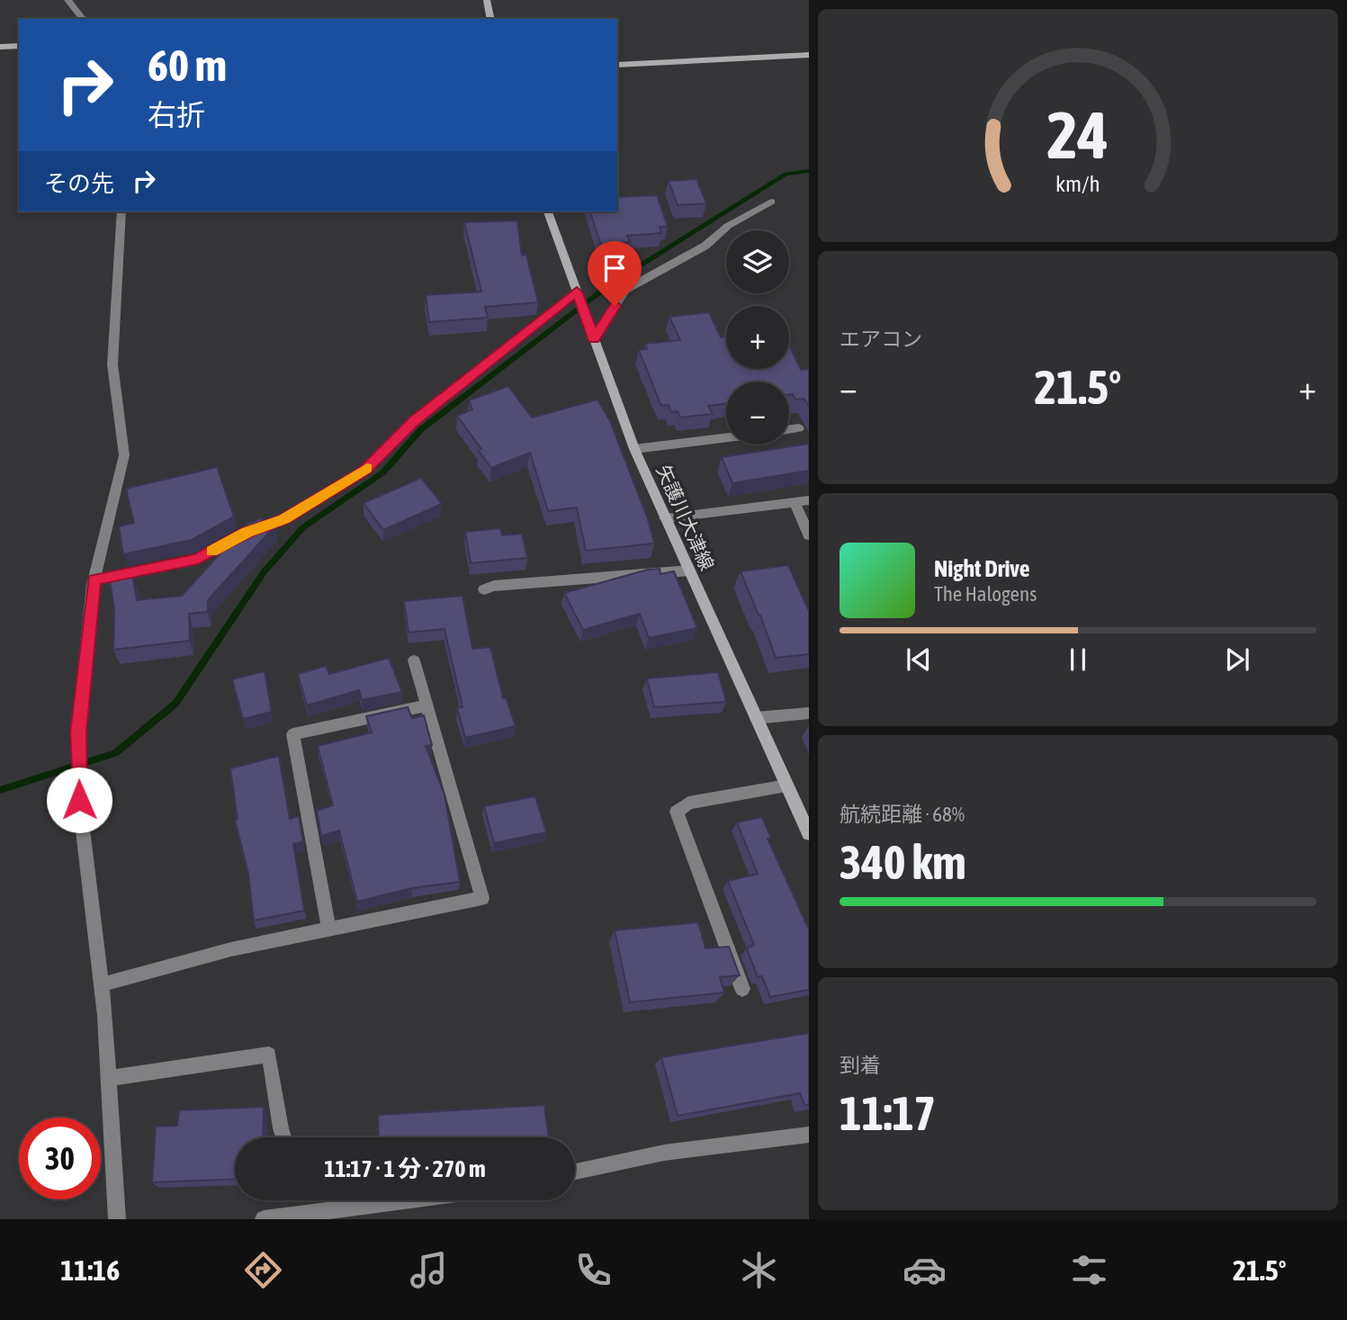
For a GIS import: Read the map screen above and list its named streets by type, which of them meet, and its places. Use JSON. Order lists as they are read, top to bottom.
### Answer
{
  "streets": {
    "main road": ["矢護川大津線"]
  },
  "page": {
    "turn": ["60 m", "右折"],
    "then": "その先",
    "map_buttons": ["+", "−"],
    "tile": [
      "エアコン",
      ["航続距離 · 68%", "340 km"],
      ["到着", "11:17"]
    ],
    "heat": ["−", "21.5°", "+"],
    "song": ["Night Drive", "The Halogens"],
    "limit": "30",
    "trip": "11:17 · 1 分 · 270 m",
    "tabs": ["11:16", "21.5°"],
    "gauge": ["24", "km/h"]
  }
}
